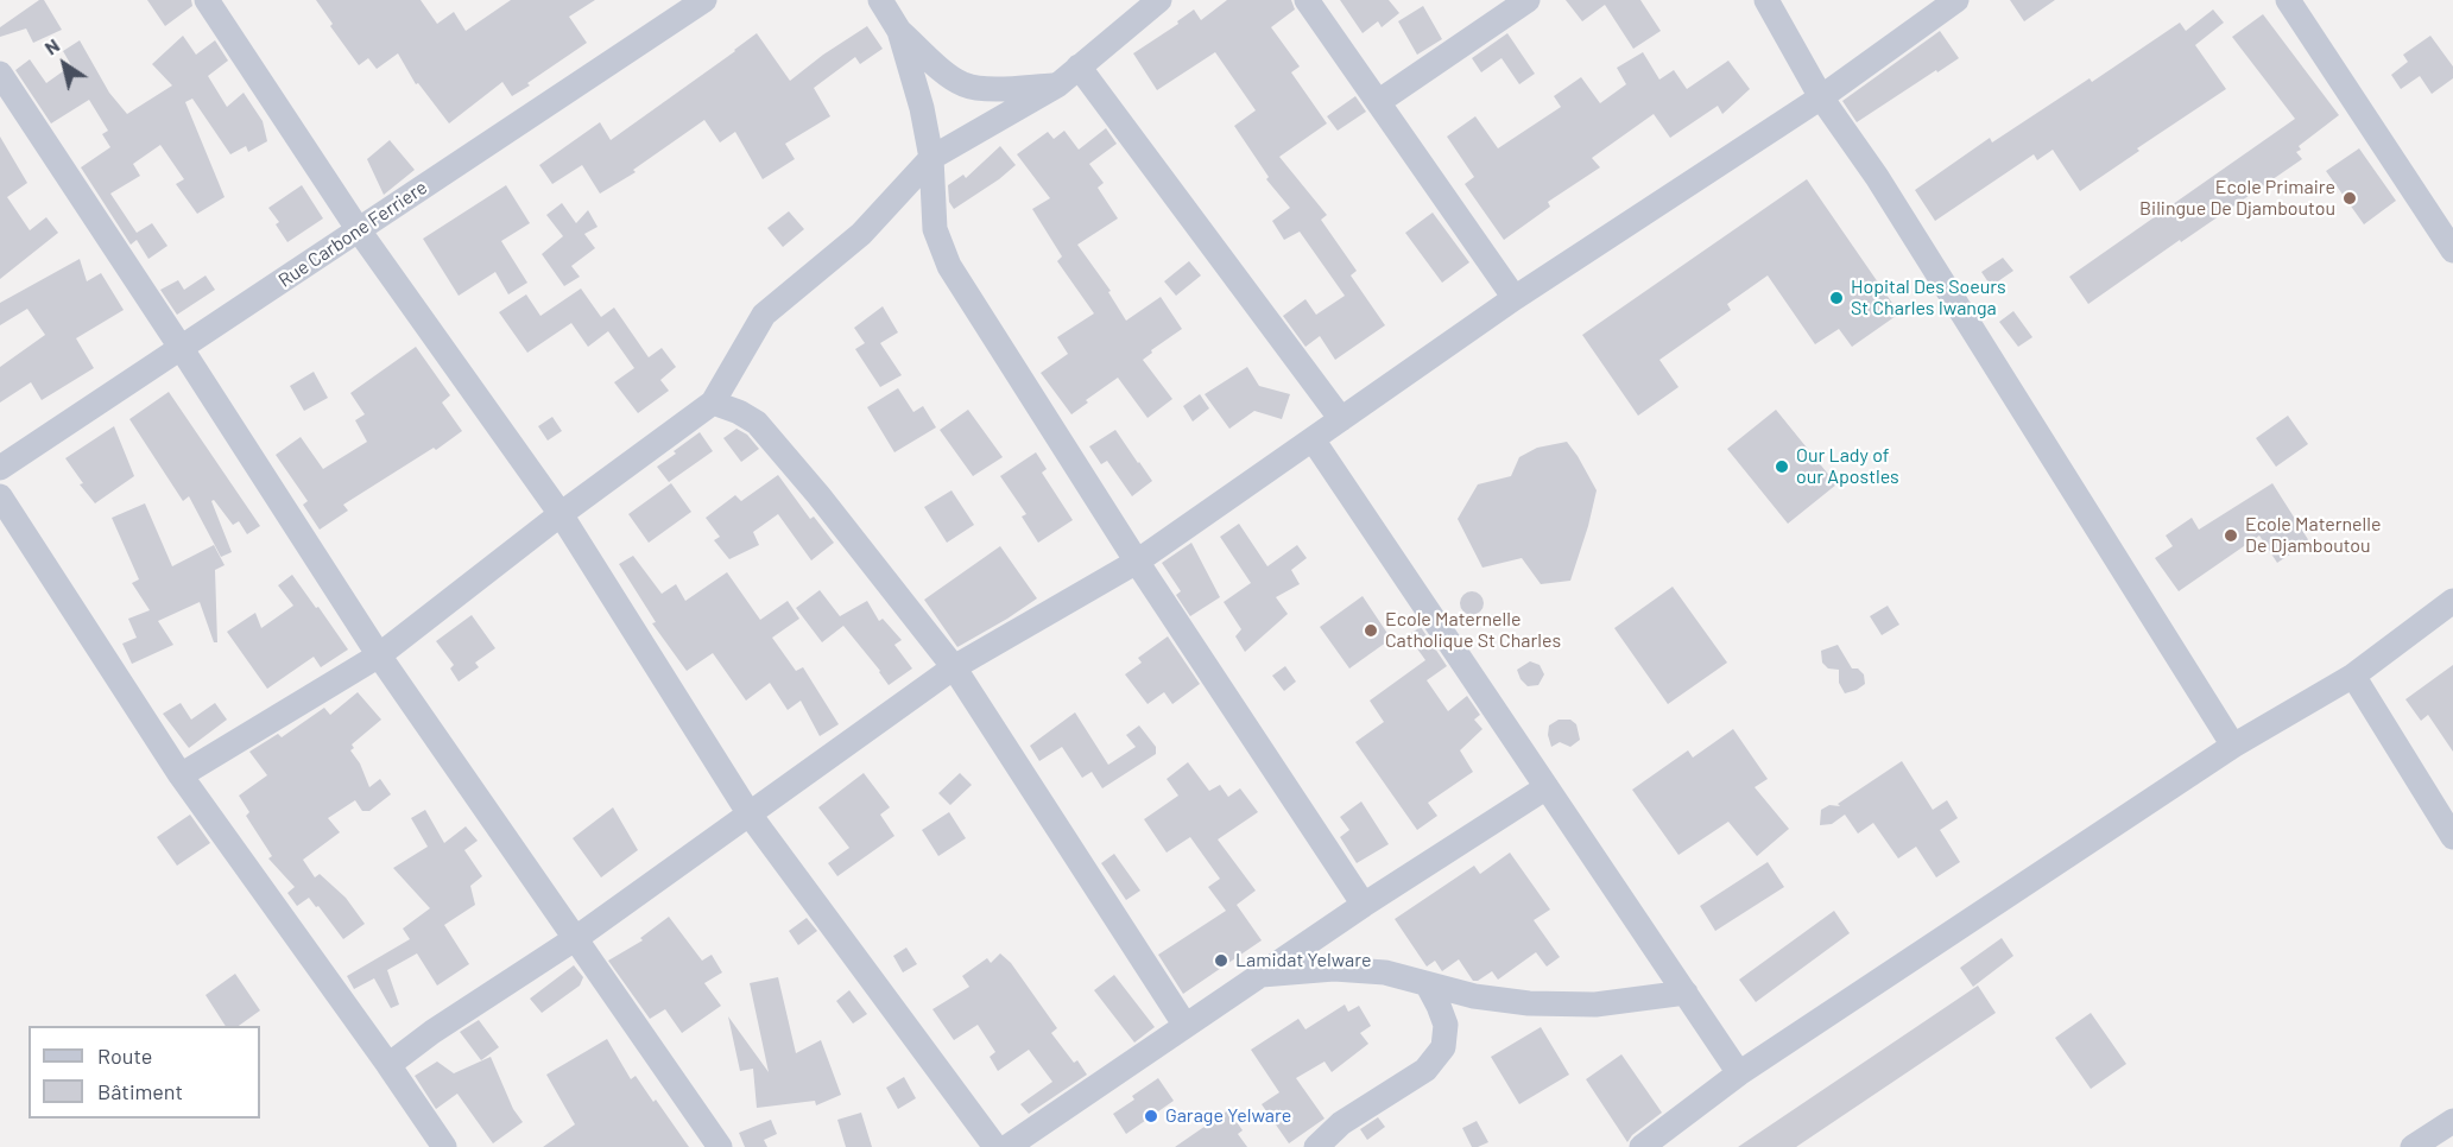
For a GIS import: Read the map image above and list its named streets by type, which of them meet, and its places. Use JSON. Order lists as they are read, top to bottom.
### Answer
{
  "streets": {
    "street": ["Rue Carbone Ferriere"]
  },
  "places": [
    "Ecole Primaire Bilingue De Djamboutou",
    "Hopital Des Soeurs St Charles Iwanga",
    "Our Lady of our Apostles",
    "Ecole Maternelle De Djamboutou",
    "Ecole Maternelle Catholique St Charles",
    "Lamidat Yelware",
    "Garage Yelware"
  ],
  "legend": ["Route", "Bâtiment"],
  "north": "top left"
}
